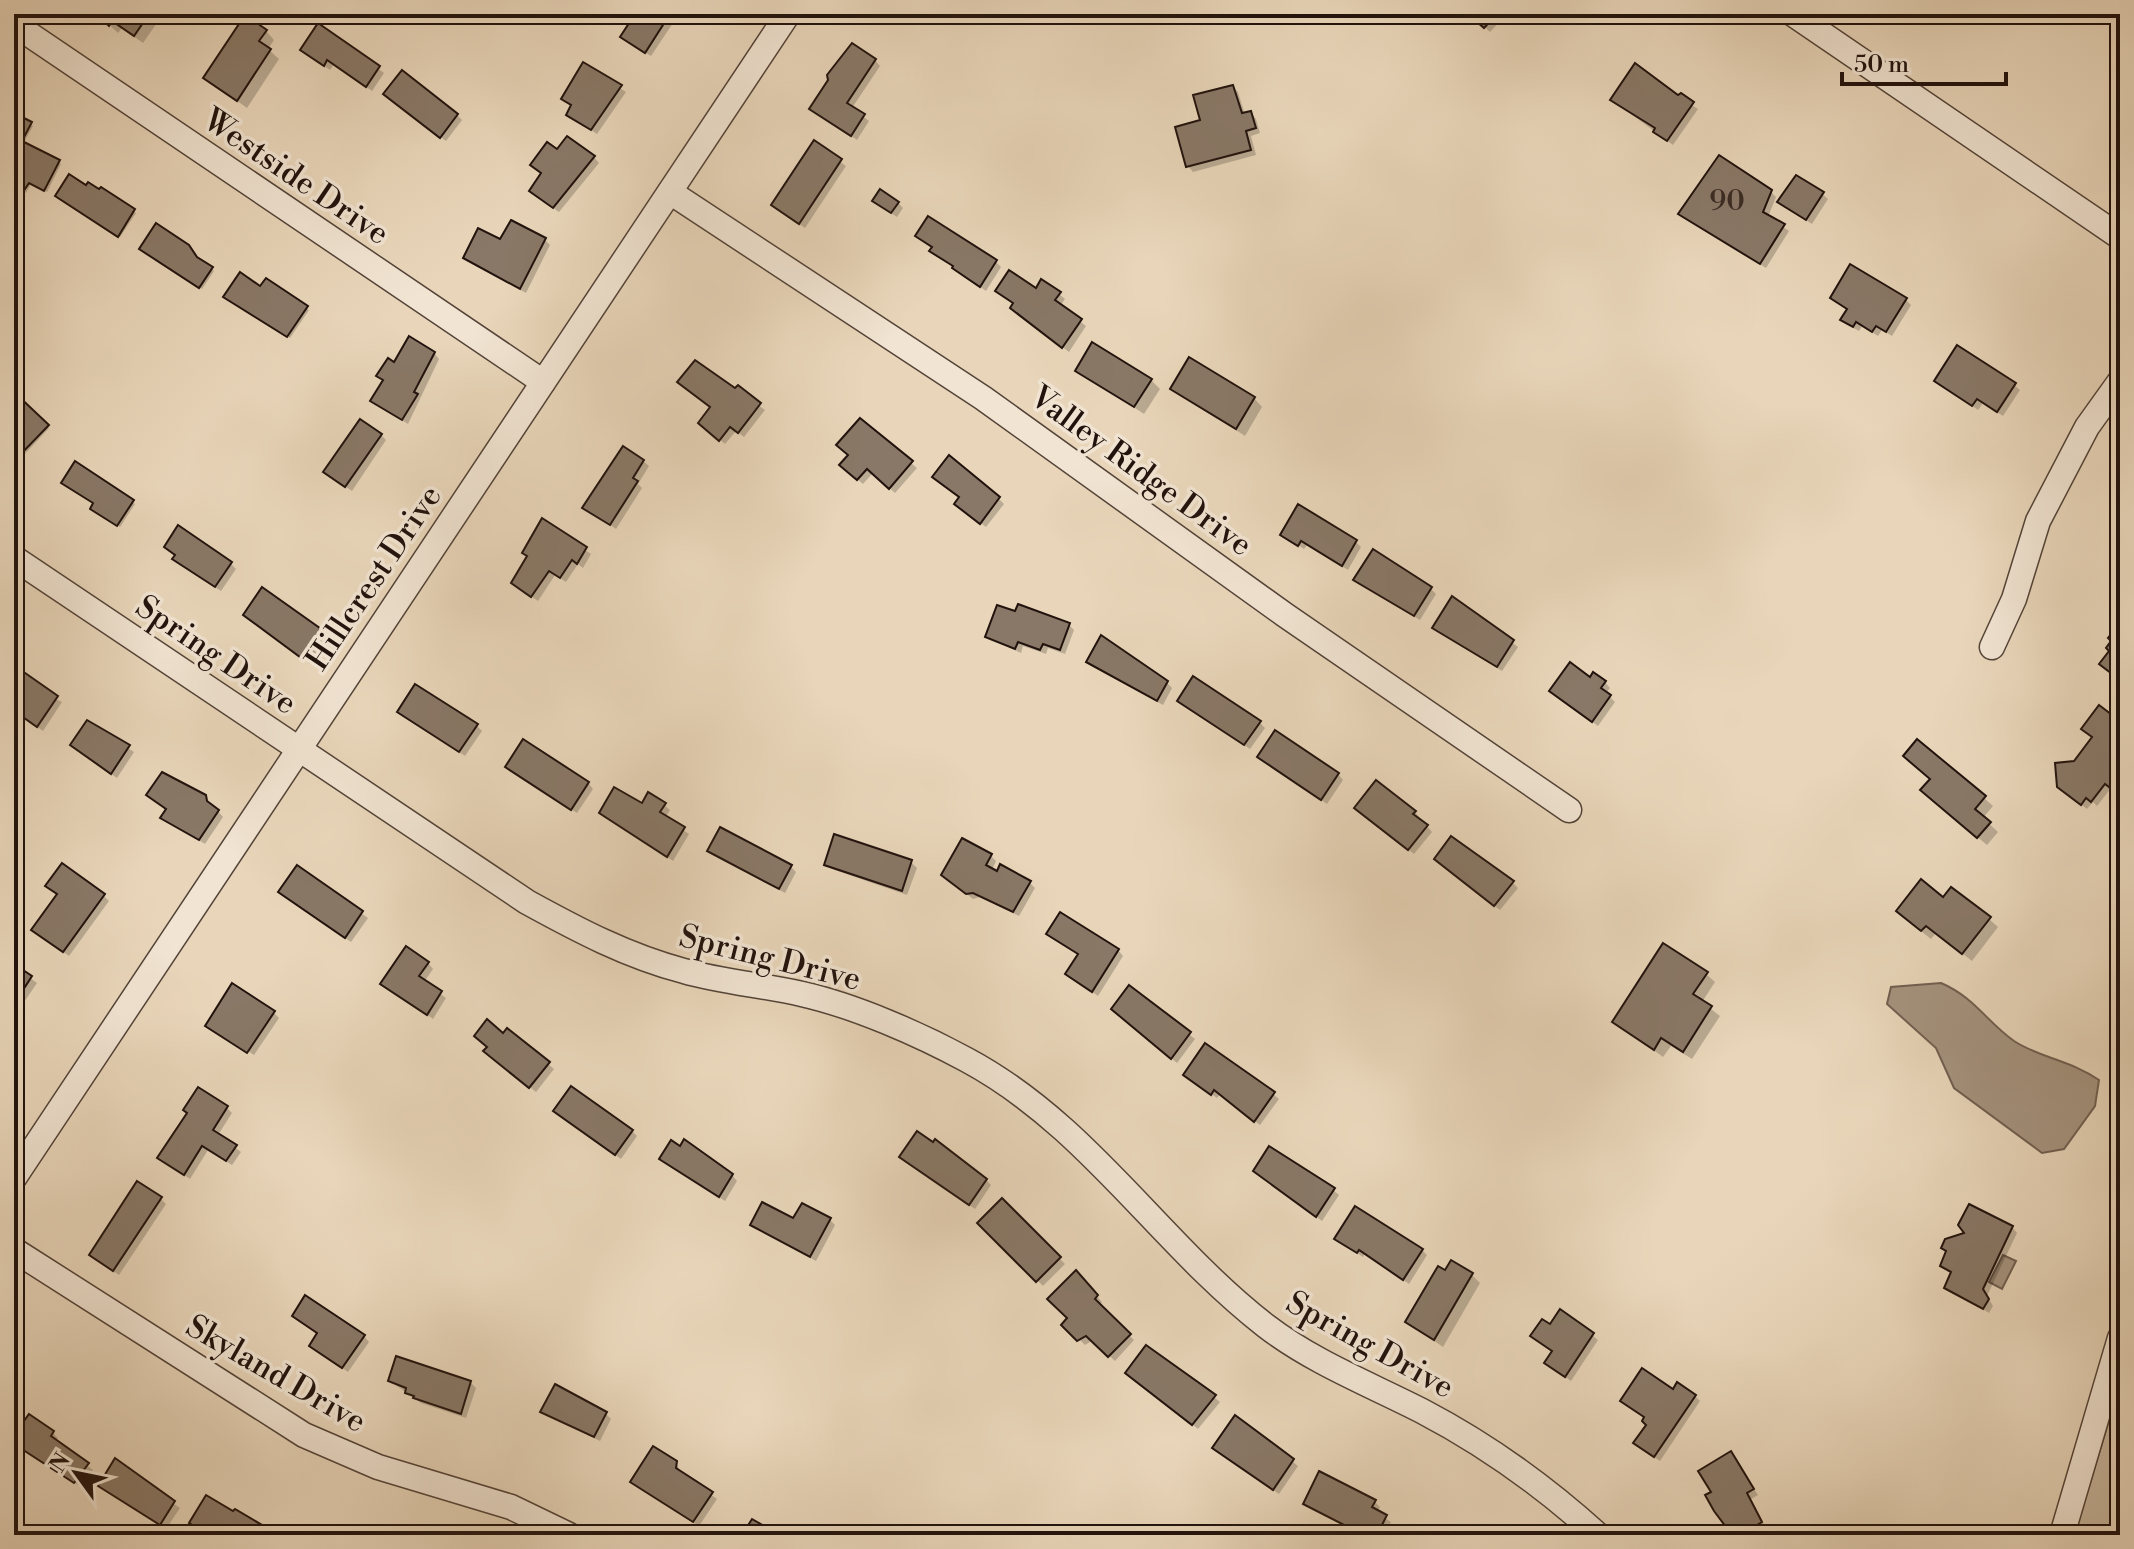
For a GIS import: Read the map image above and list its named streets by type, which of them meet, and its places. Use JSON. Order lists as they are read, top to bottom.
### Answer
{
  "streets": {
    "street": [
      "Westside Drive",
      "Valley Ridge Drive",
      "Hillcrest Drive",
      "Spring Drive",
      "Skyland Drive"
    ]
  },
  "crossings": [
    ["Westside Drive", "Hillcrest Drive"],
    ["Valley Ridge Drive", "Hillcrest Drive"],
    ["Hillcrest Drive", "Spring Drive"]
  ],
  "house_numbers": ["90"],
  "scale_bar": "50 m",
  "north": "top left"
}
